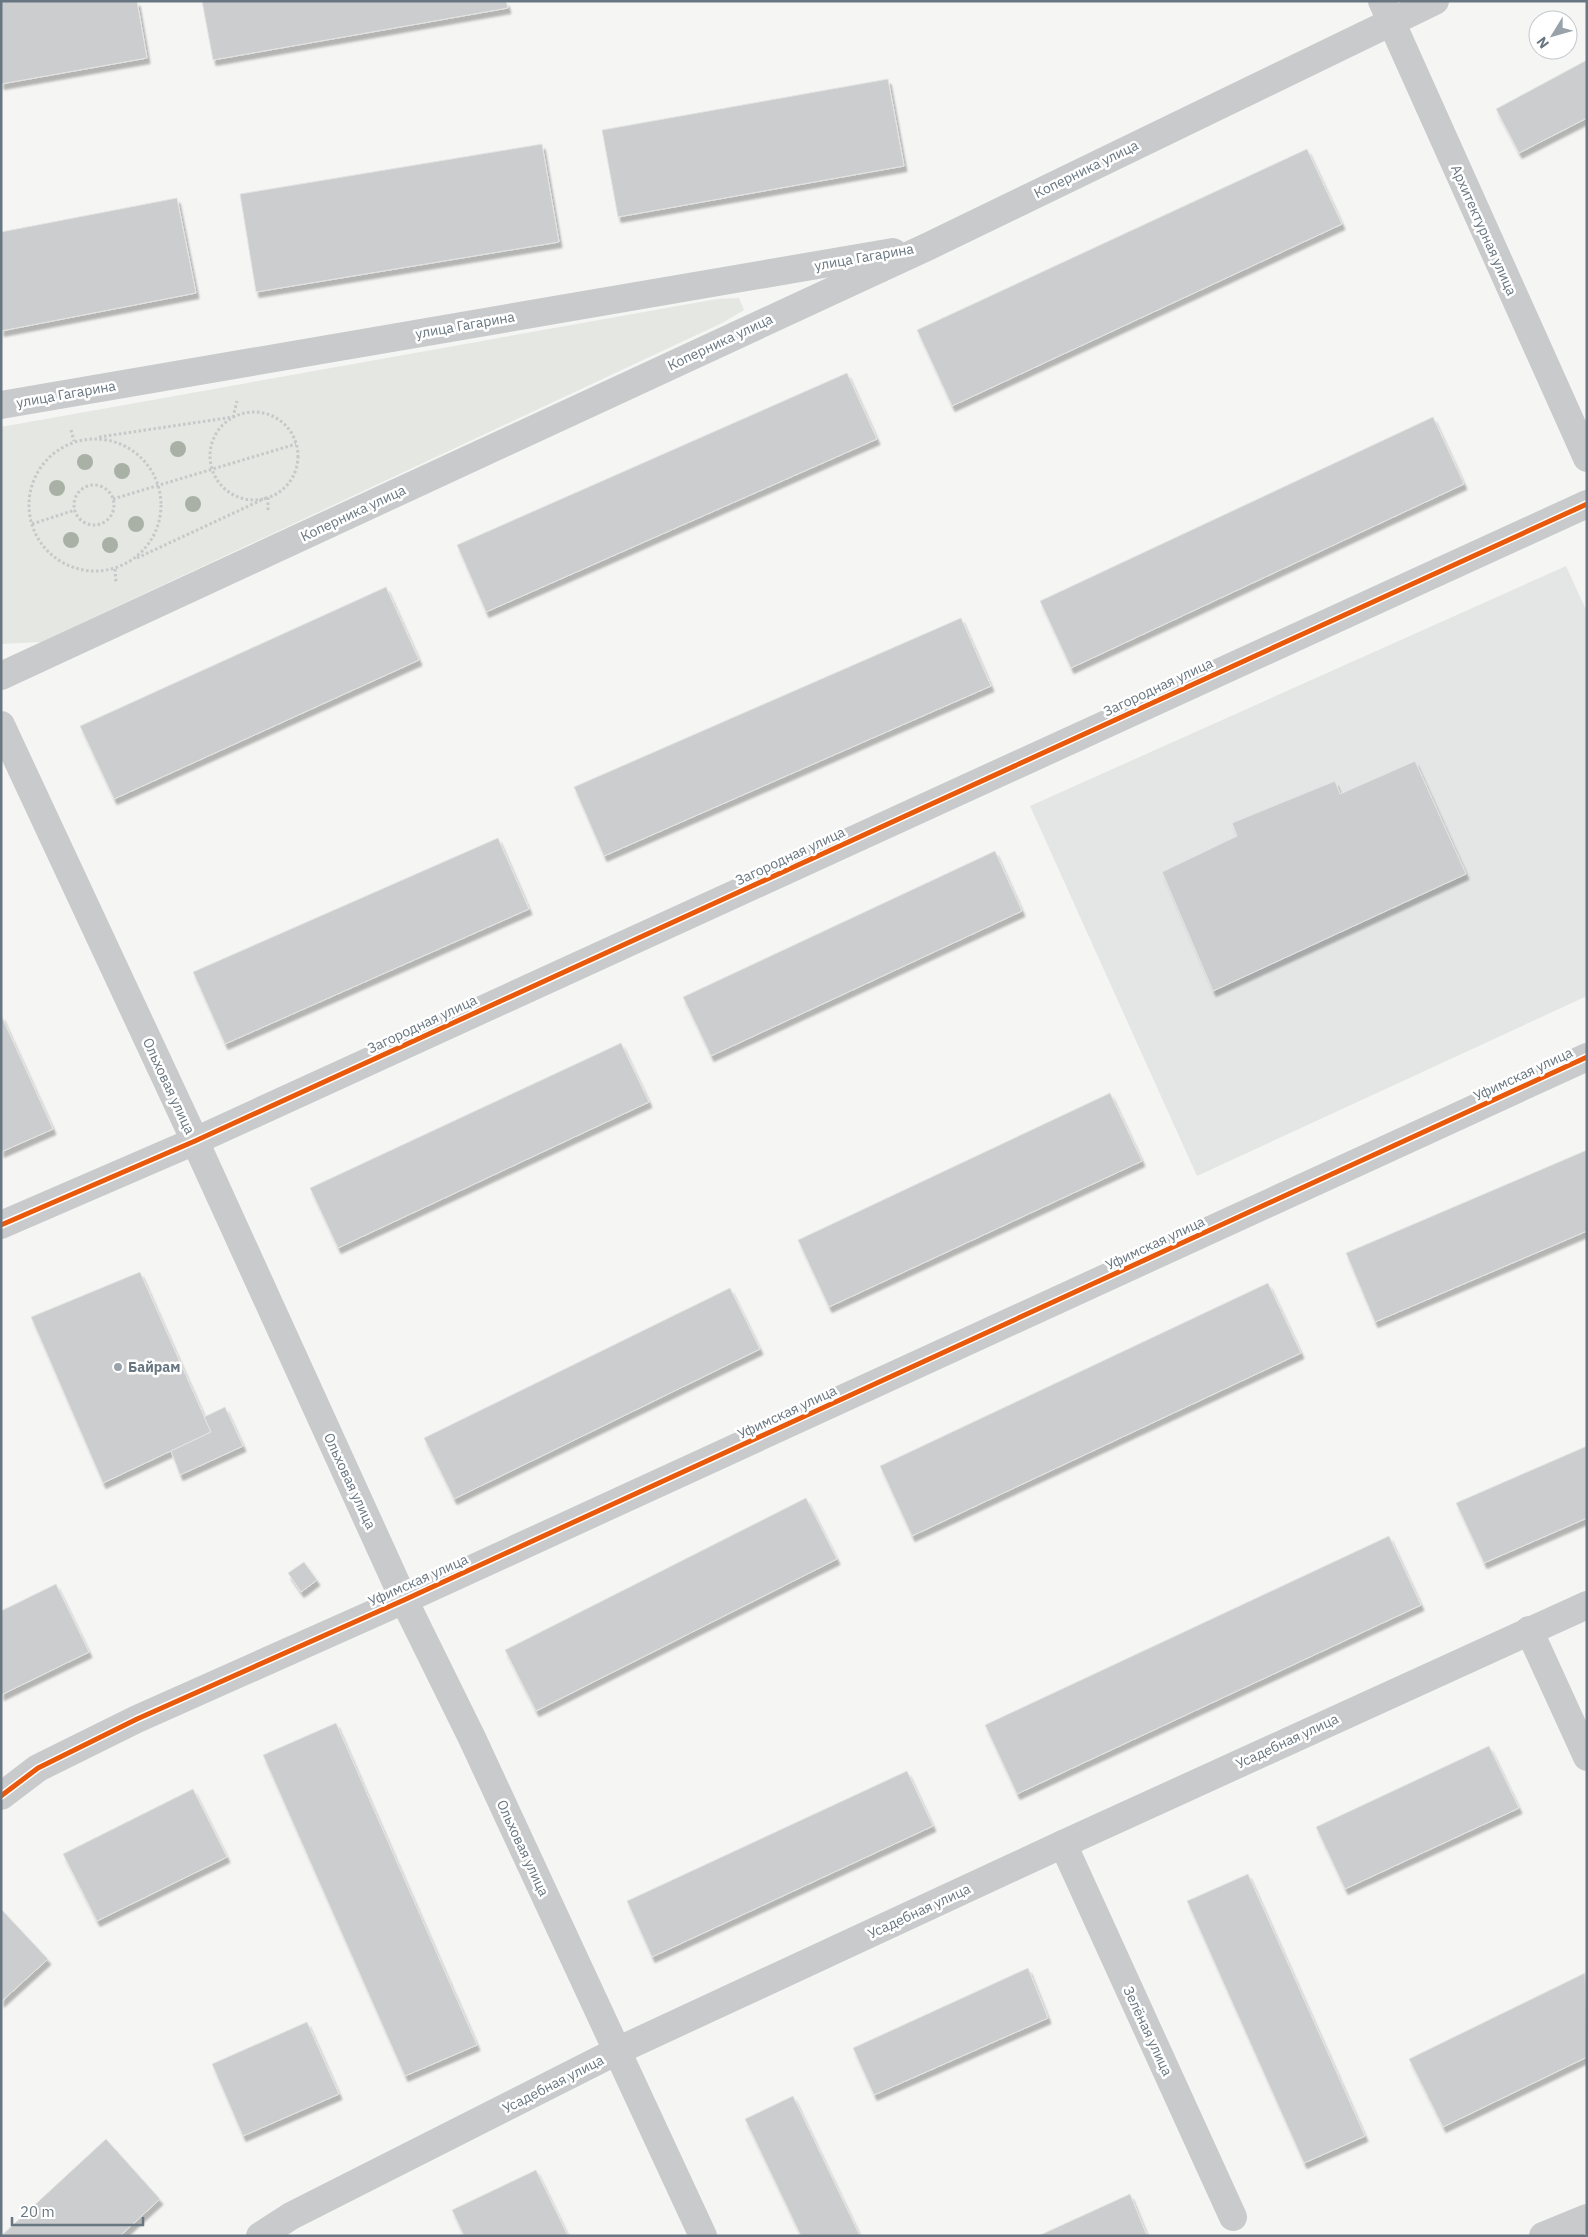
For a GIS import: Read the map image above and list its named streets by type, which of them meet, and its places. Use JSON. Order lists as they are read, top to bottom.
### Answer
{
  "streets": {
    "street": [
      "Коперника улица",
      "Архитектурная улица",
      "улица Гагарина",
      "Загородная улица",
      "Уфимская улица",
      "Ольховая улица",
      "Усадебная улица",
      "Зелёная улица"
    ]
  },
  "crossings": [
    ["Коперника улица", "Архитектурная улица"],
    ["Коперника улица", "улица Гагарина"],
    ["Загородная улица", "Ольховая улица"],
    ["Уфимская улица", "Ольховая улица"],
    ["Ольховая улица", "Усадебная улица"],
    ["Усадебная улица", "Зелёная улица"]
  ],
  "places": ["Байрам"],
  "scale_bar": "20 m",
  "north": "bottom left"
}
